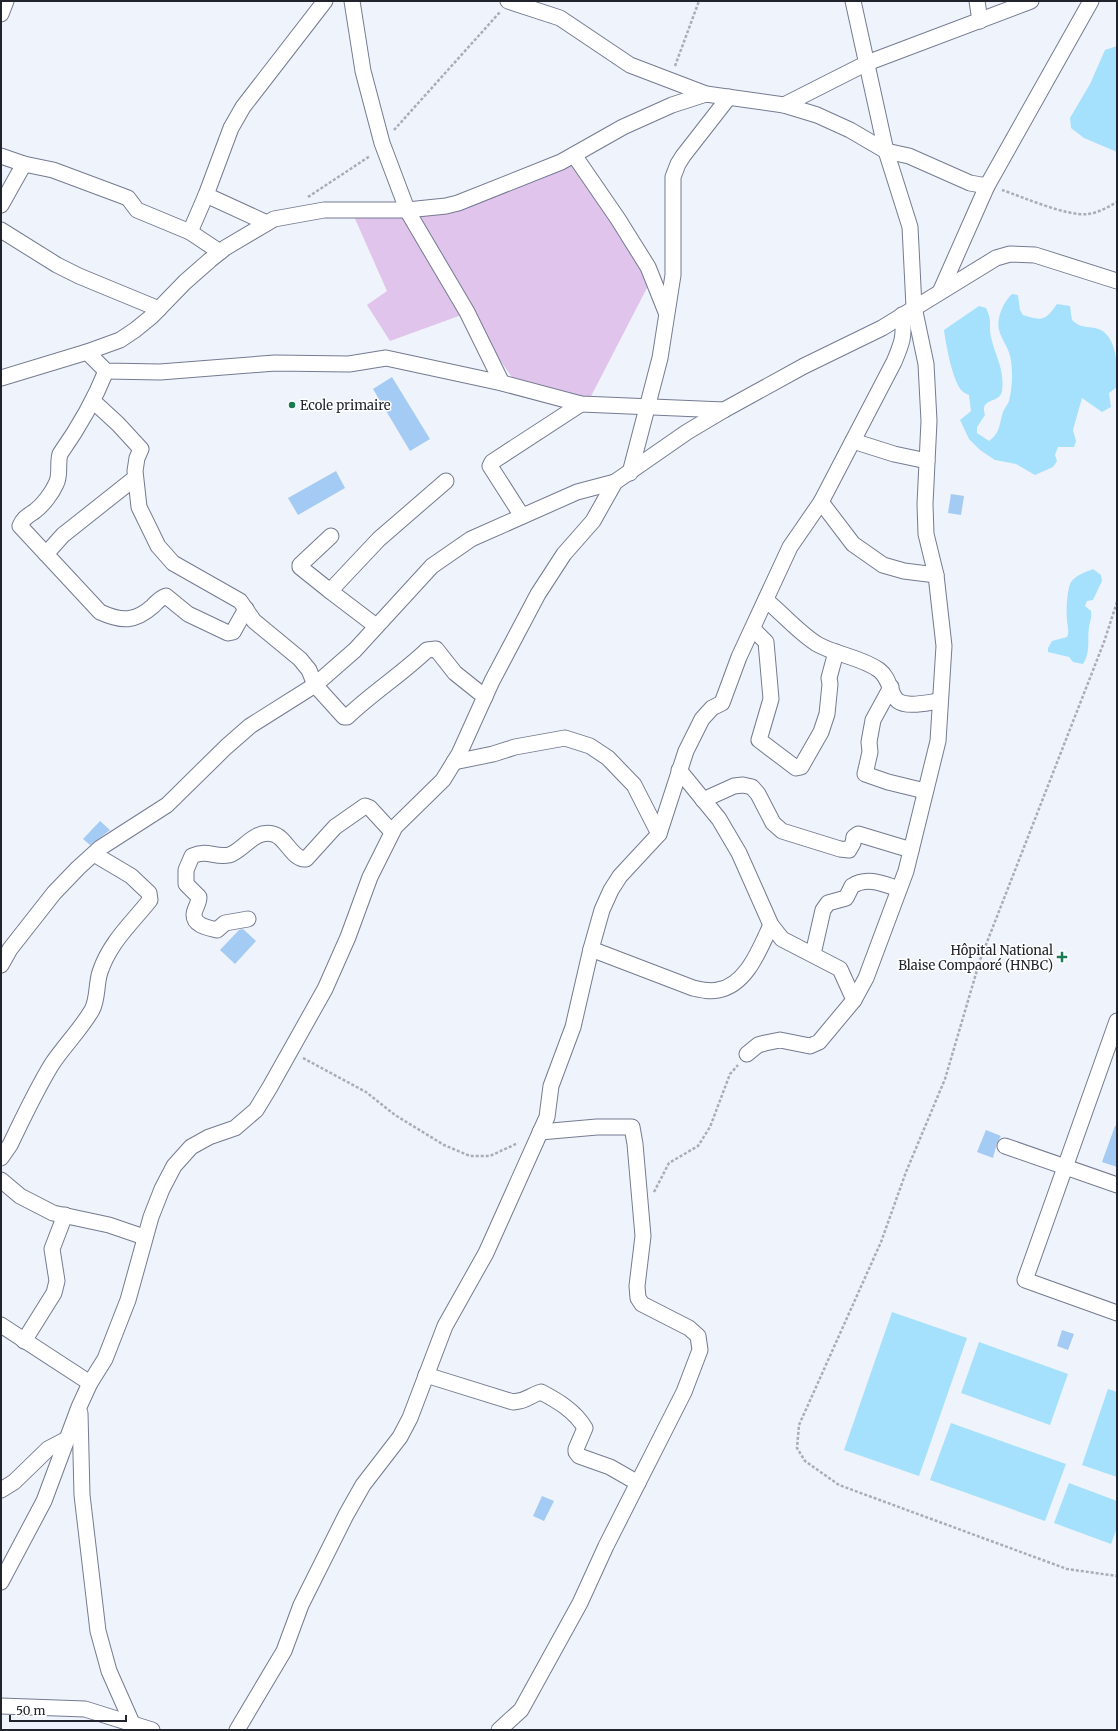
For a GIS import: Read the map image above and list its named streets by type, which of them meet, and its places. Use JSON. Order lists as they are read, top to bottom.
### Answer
{
  "places": {
    "other": ["Ecole primaire"],
    "health": ["Hôpital National Blaise Compaoré (HNBC)"]
  },
  "scale_bar": "50 m"
}
